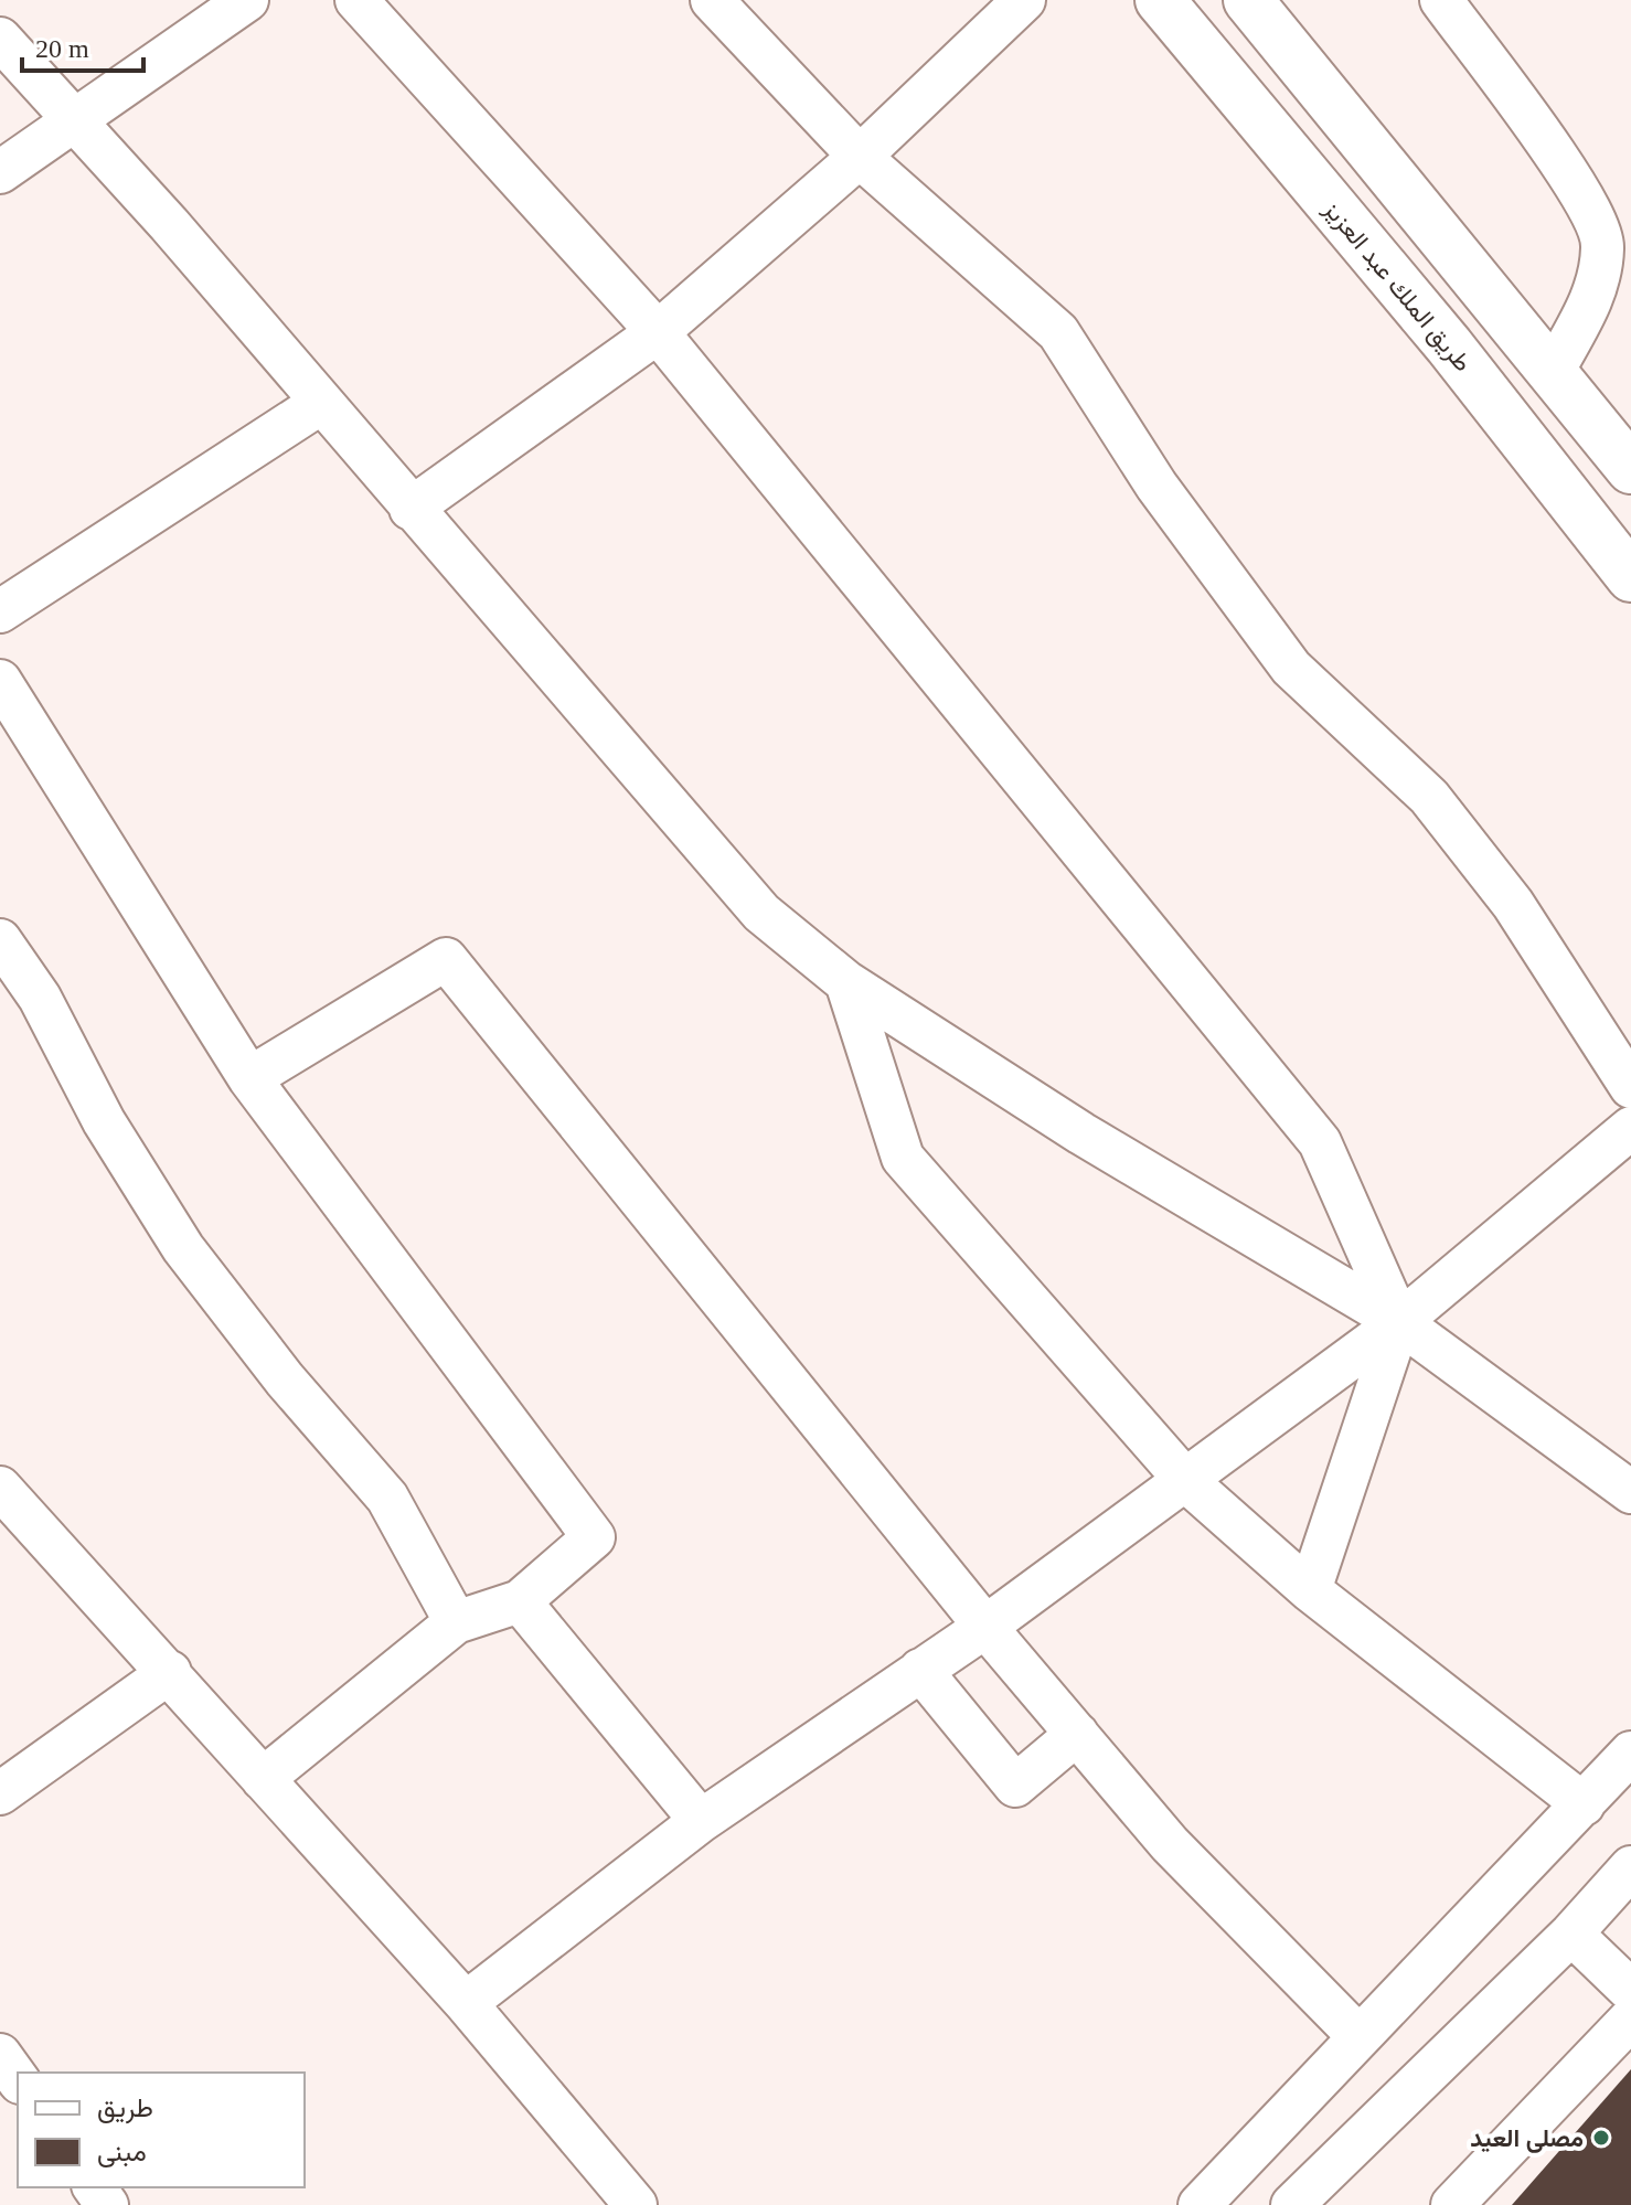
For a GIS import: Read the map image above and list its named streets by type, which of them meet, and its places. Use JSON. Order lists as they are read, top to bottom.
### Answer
{
  "streets": {
    "highway": ["طريق الملك عبد العزيز"]
  },
  "places": ["مصلى العيد"],
  "legend": ["طريق", "مبنى"],
  "scale_bar": "20 m"
}
